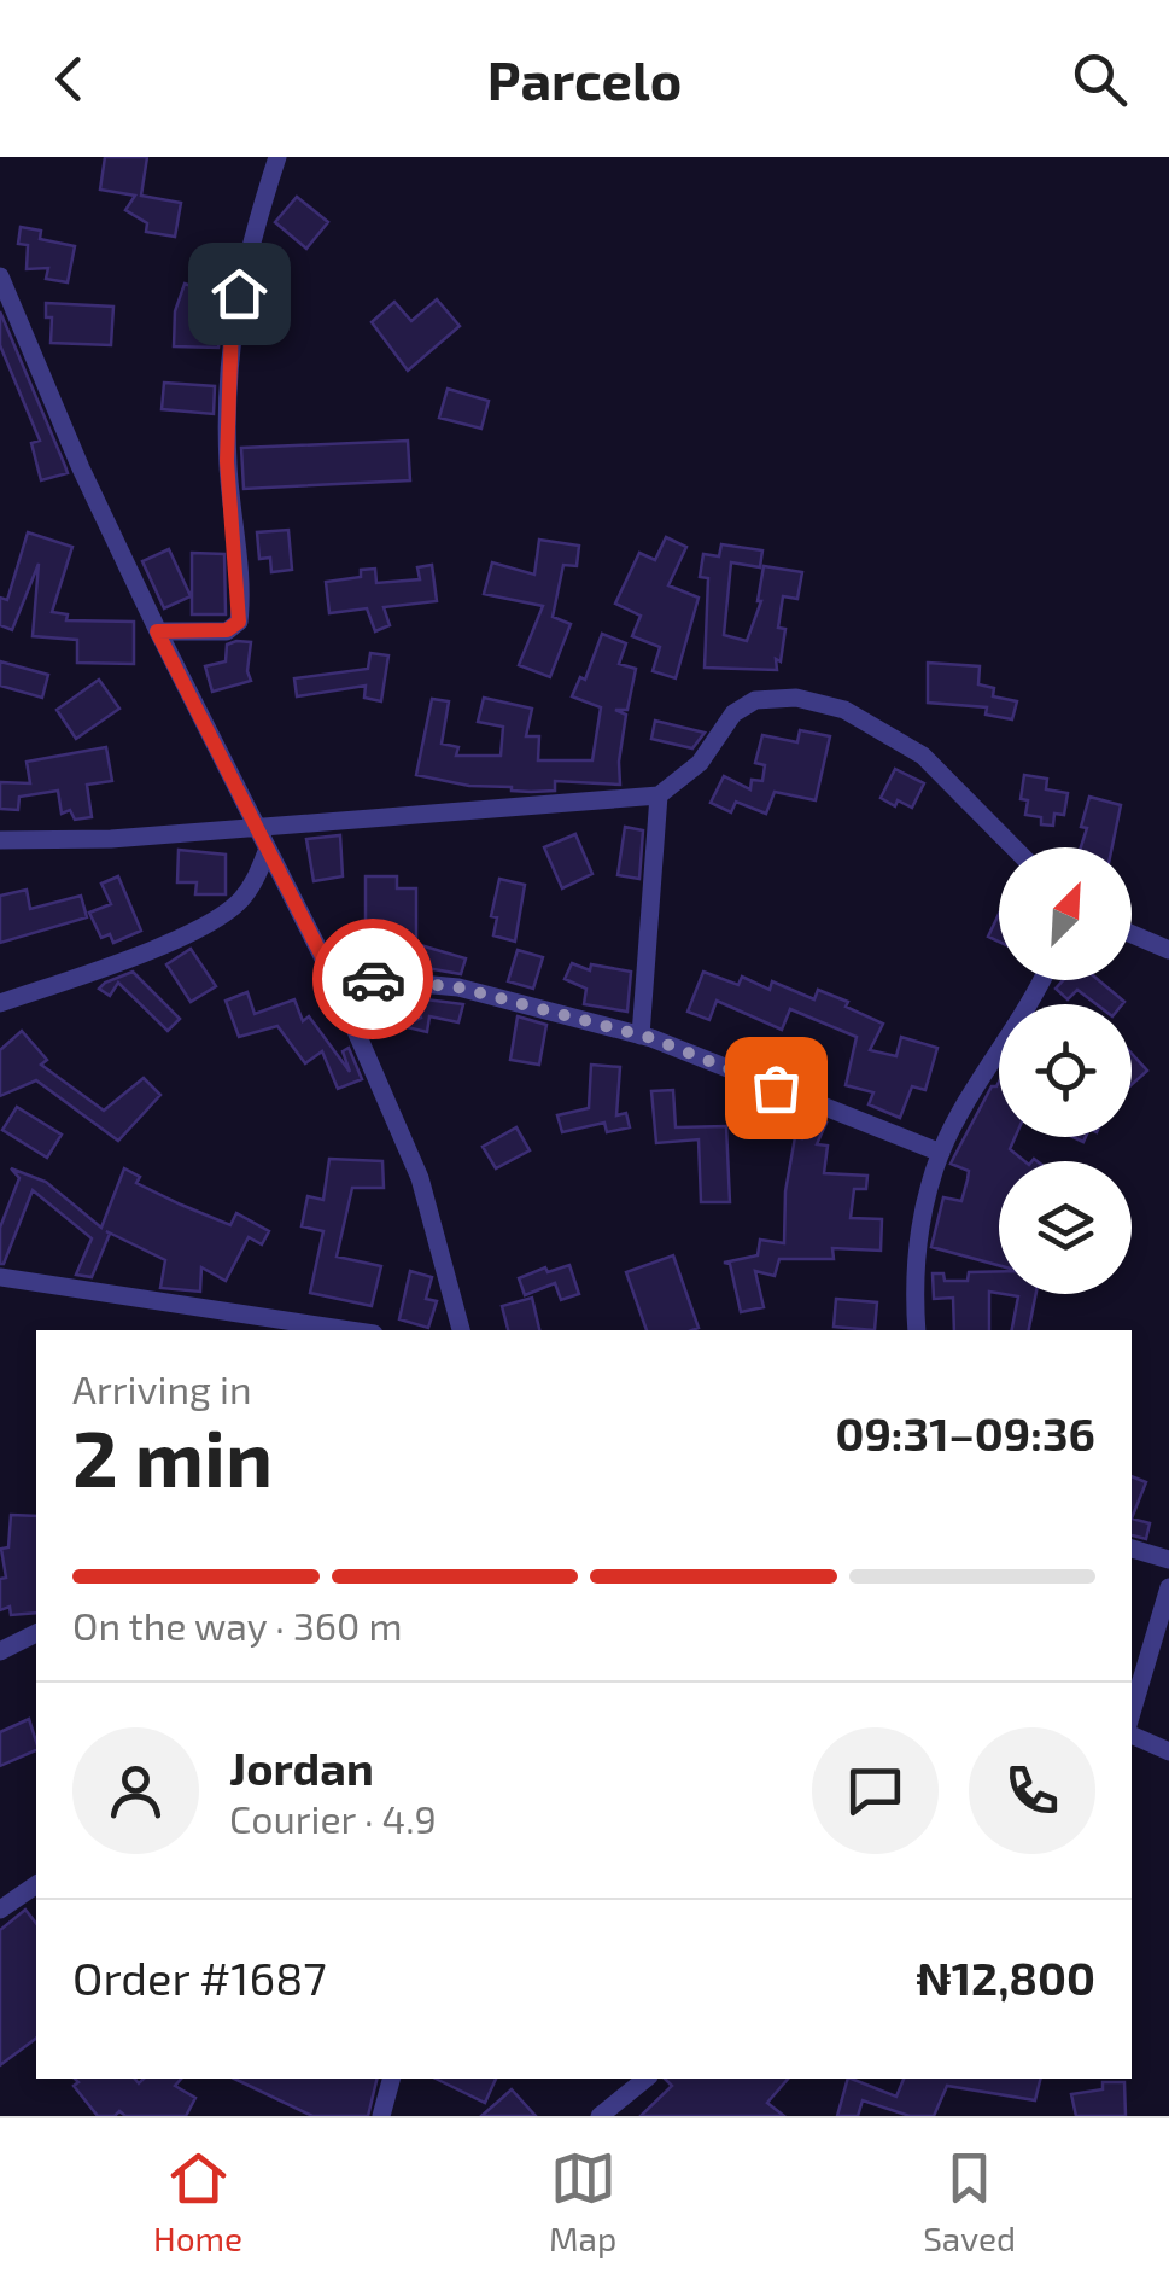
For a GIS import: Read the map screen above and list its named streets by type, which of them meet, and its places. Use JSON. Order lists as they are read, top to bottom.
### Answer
{
  "north": "top right",
  "page": {
    "header": "Parcelo",
    "heading": ["2 min", "Arriving in", "09:31–09:36"],
    "panel": [
      "Jordan",
      "Courier · 4.9",
      "Order #1687",
      "₦12,800"
    ],
    "bar": "On the way · 360 m",
    "tabs": ["Home", "Map", "Saved"]
  }
}
